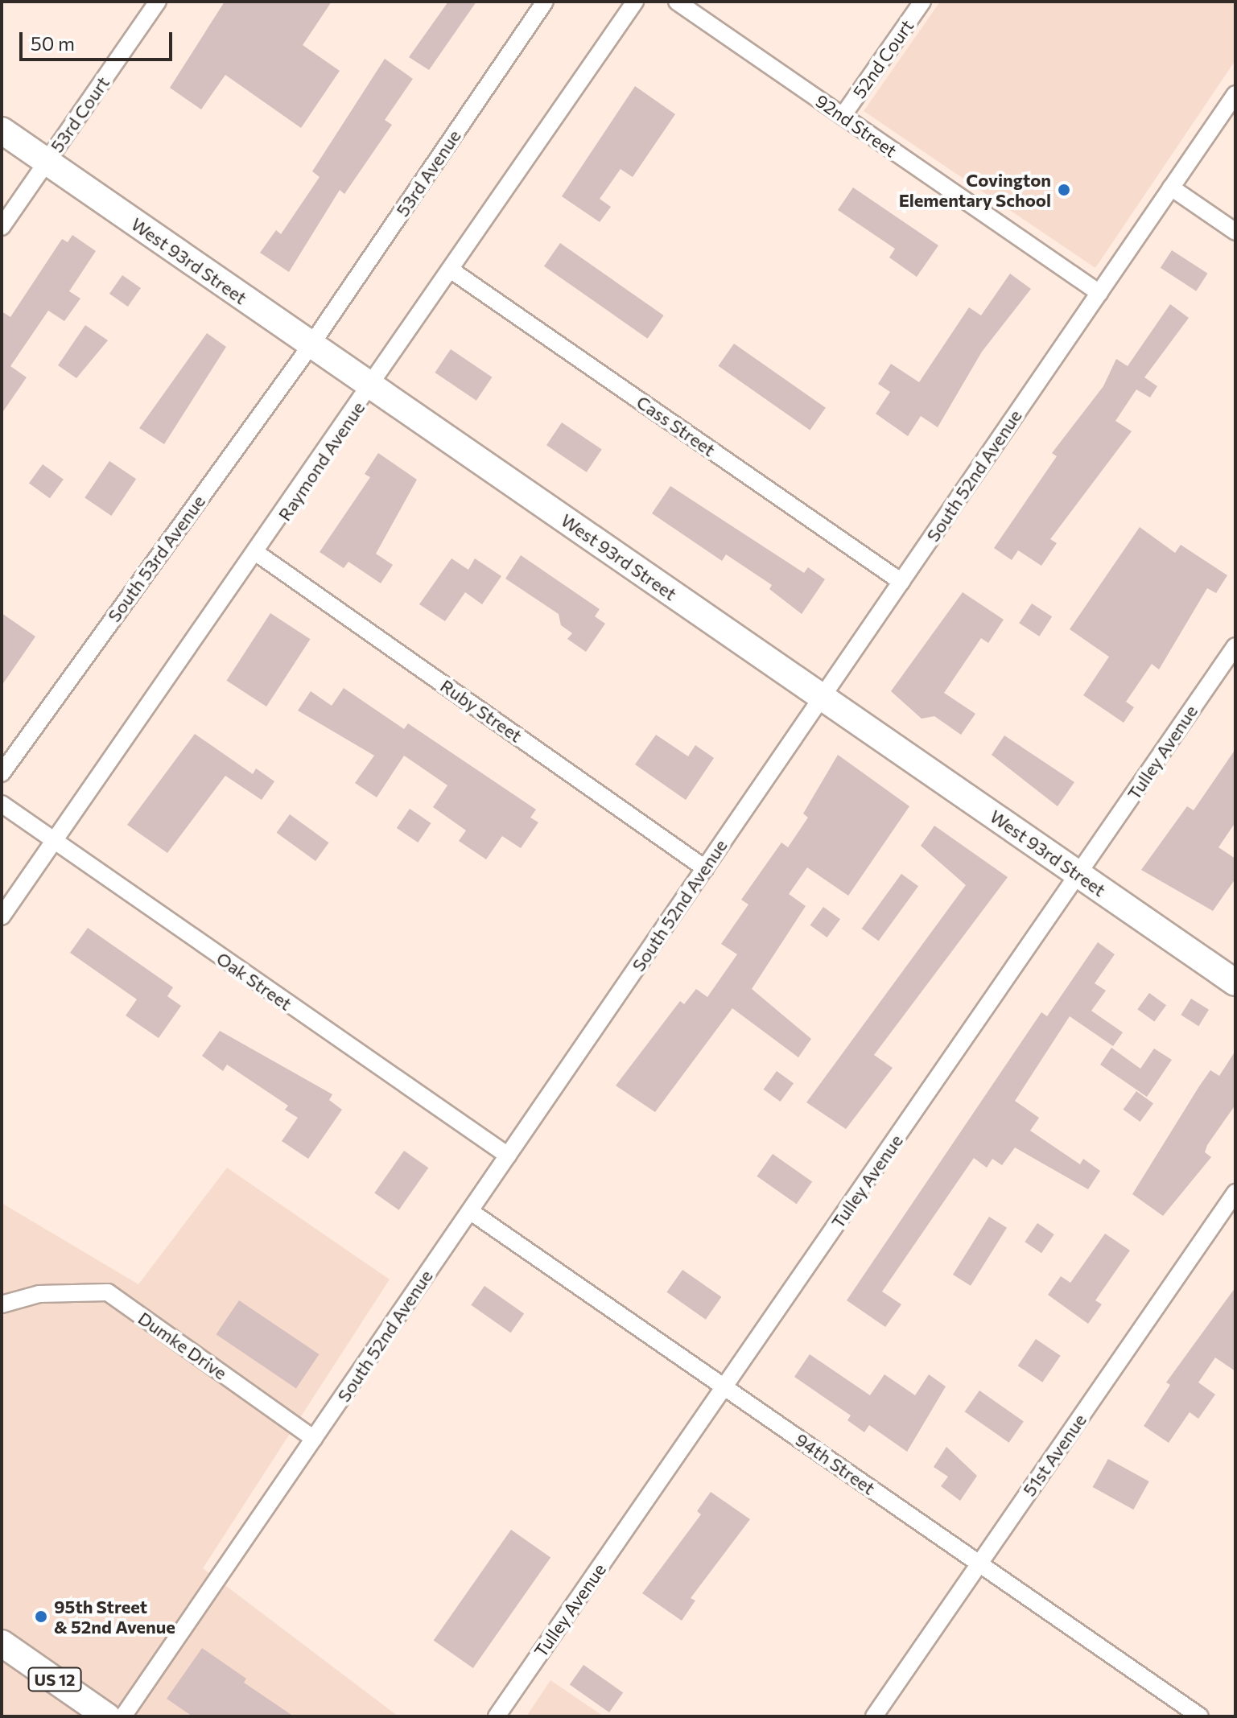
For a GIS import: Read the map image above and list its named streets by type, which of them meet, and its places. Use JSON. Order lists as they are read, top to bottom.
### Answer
{
  "streets": {
    "main road": ["West 93rd Street", "US 12"],
    "street": [
      "52nd Court",
      "53rd Court",
      "92nd Street",
      "53rd Avenue",
      "Cass Street",
      "Raymond Avenue",
      "South 52nd Avenue",
      "South 53rd Avenue",
      "Ruby Street",
      "Tulley Avenue",
      "Oak Street",
      "Dumke Drive",
      "51st Avenue",
      "94th Street"
    ]
  },
  "crossings": [
    ["52nd Court", "92nd Street"],
    ["53rd Court", "West 93rd Street"],
    ["92nd Street", "South 52nd Avenue"],
    ["53rd Avenue", "West 93rd Street"],
    ["53rd Avenue", "South 53rd Avenue"],
    ["West 93rd Street", "Raymond Avenue"],
    ["West 93rd Street", "South 52nd Avenue"],
    ["West 93rd Street", "South 53rd Avenue"],
    ["West 93rd Street", "Tulley Avenue"],
    ["Cass Street", "Raymond Avenue"],
    ["Cass Street", "South 52nd Avenue"],
    ["Raymond Avenue", "Ruby Street"],
    ["Raymond Avenue", "Oak Street"],
    ["South 52nd Avenue", "Ruby Street"],
    ["South 52nd Avenue", "Oak Street"],
    ["South 52nd Avenue", "Dumke Drive"],
    ["South 52nd Avenue", "94th Street"],
    ["Tulley Avenue", "94th Street"],
    ["51st Avenue", "94th Street"]
  ],
  "places": ["Covington Elementary School", "95th Street & 52nd Avenue"],
  "scale_bar": "50 m"
}
